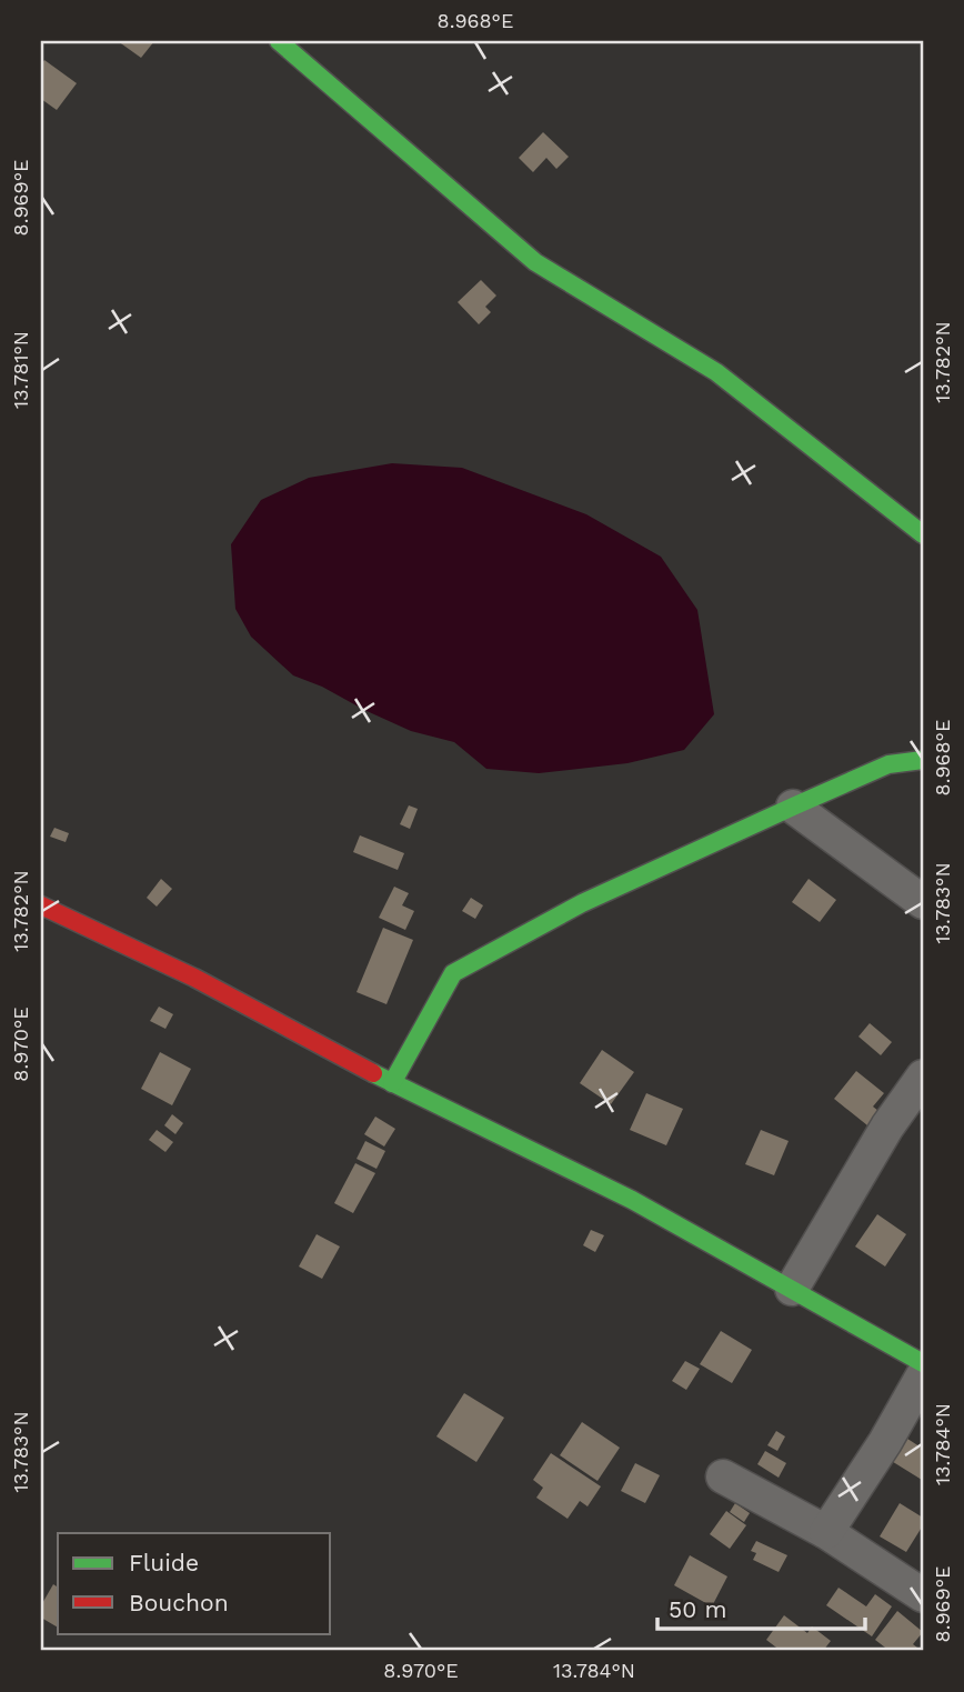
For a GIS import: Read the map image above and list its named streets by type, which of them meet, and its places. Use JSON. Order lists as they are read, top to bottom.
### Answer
{
  "legend": ["Fluide", "Bouchon"],
  "scale_bar": "50 m",
  "coordinates": [
    "8.968°E",
    "8.969°E",
    "13.782°N",
    "13.781°N",
    "13.783°N",
    "8.970°E",
    "13.784°N"
  ]
}
